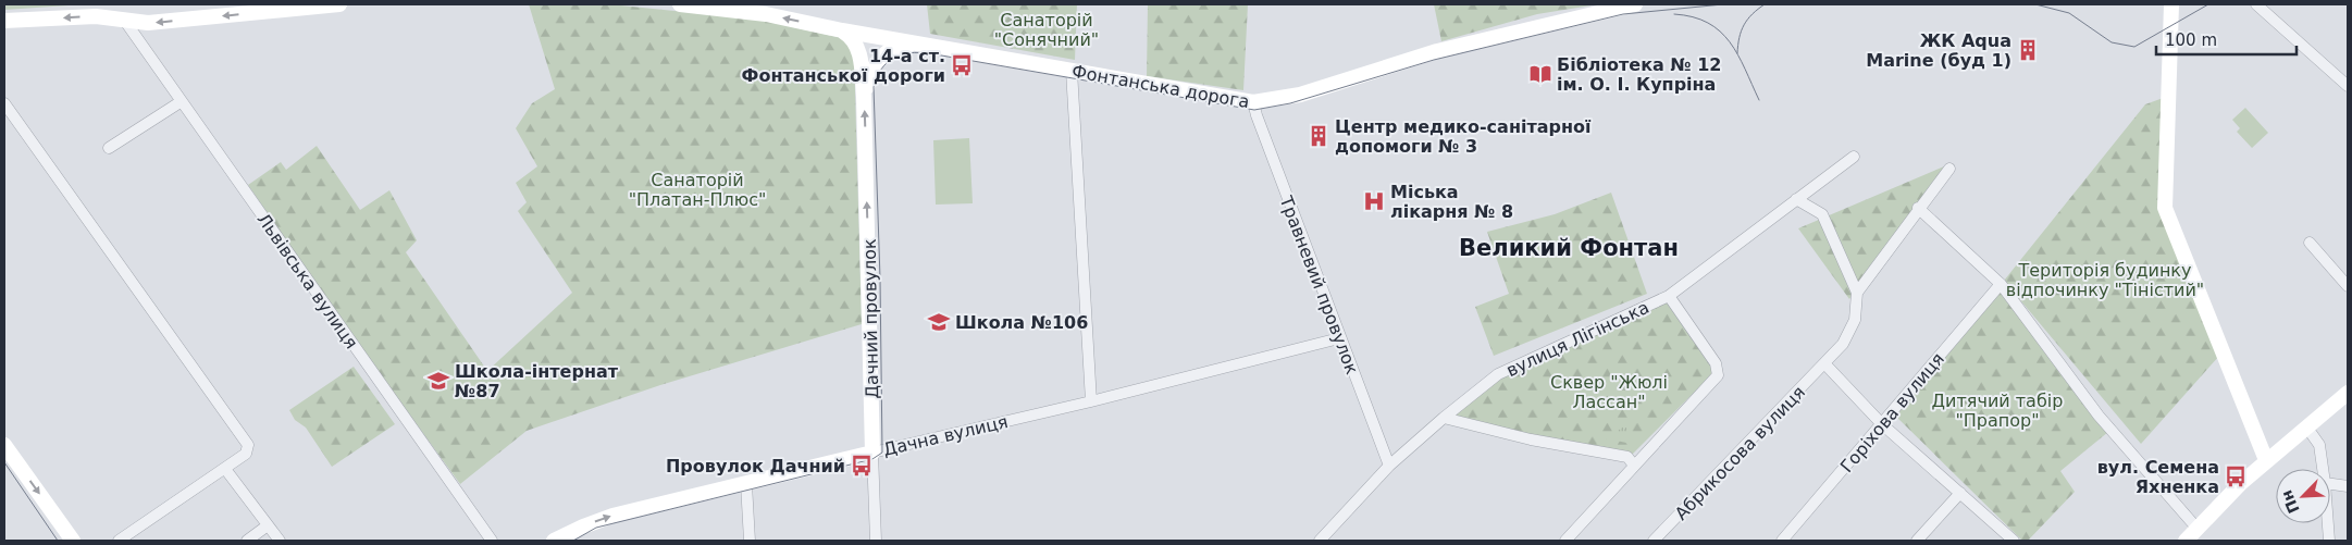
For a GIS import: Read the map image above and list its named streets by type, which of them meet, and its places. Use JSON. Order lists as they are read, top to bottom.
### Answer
{
  "streets": {
    "street": [
      "Фонтанська дорога",
      "Львівська вулиця",
      "Травневий провулок",
      "Дачний провулок",
      "вулиця Лігінська",
      "Горіхова вулиця",
      "Дачна вулиця",
      "Абрикосова вулиця"
    ]
  },
  "crossings": [
    ["Фонтанська дорога", "Травневий провулок"],
    ["Фонтанська дорога", "Дачний провулок"],
    ["Травневий провулок", "вулиця Лігінська"],
    ["Травневий провулок", "Дачна вулиця"],
    ["Дачний провулок", "Дачна вулиця"]
  ],
  "one_way": ["Дачний провулок"],
  "districts": ["Великий Фонтан"],
  "parks": [
    "Санаторій \"Сонячний\"",
    "Санаторій \"Платан-Плюс\"",
    "Територія будинку відпочинку \"Тіністий\"",
    "Сквер \"Жюлі Лассан\"",
    "Дитячий табір \"Прапор\""
  ],
  "places": {
    "building": ["ЖК Aqua Marine (буд 1)", "Центр медико-санітарної допомоги № 3"],
    "bus stop": ["14-а ст. Фонтанської дороги", "Провулок Дачний", "вул. Семена Яхненка"],
    "library": ["Бібліотека № 12 ім. О. І. Купріна"],
    "hospital": ["Міська лікарня № 8"],
    "school or university": ["Школа №106", "Школа-інтернат №87"]
  },
  "scale_bar": "100 m",
  "north": "bottom left"
}
